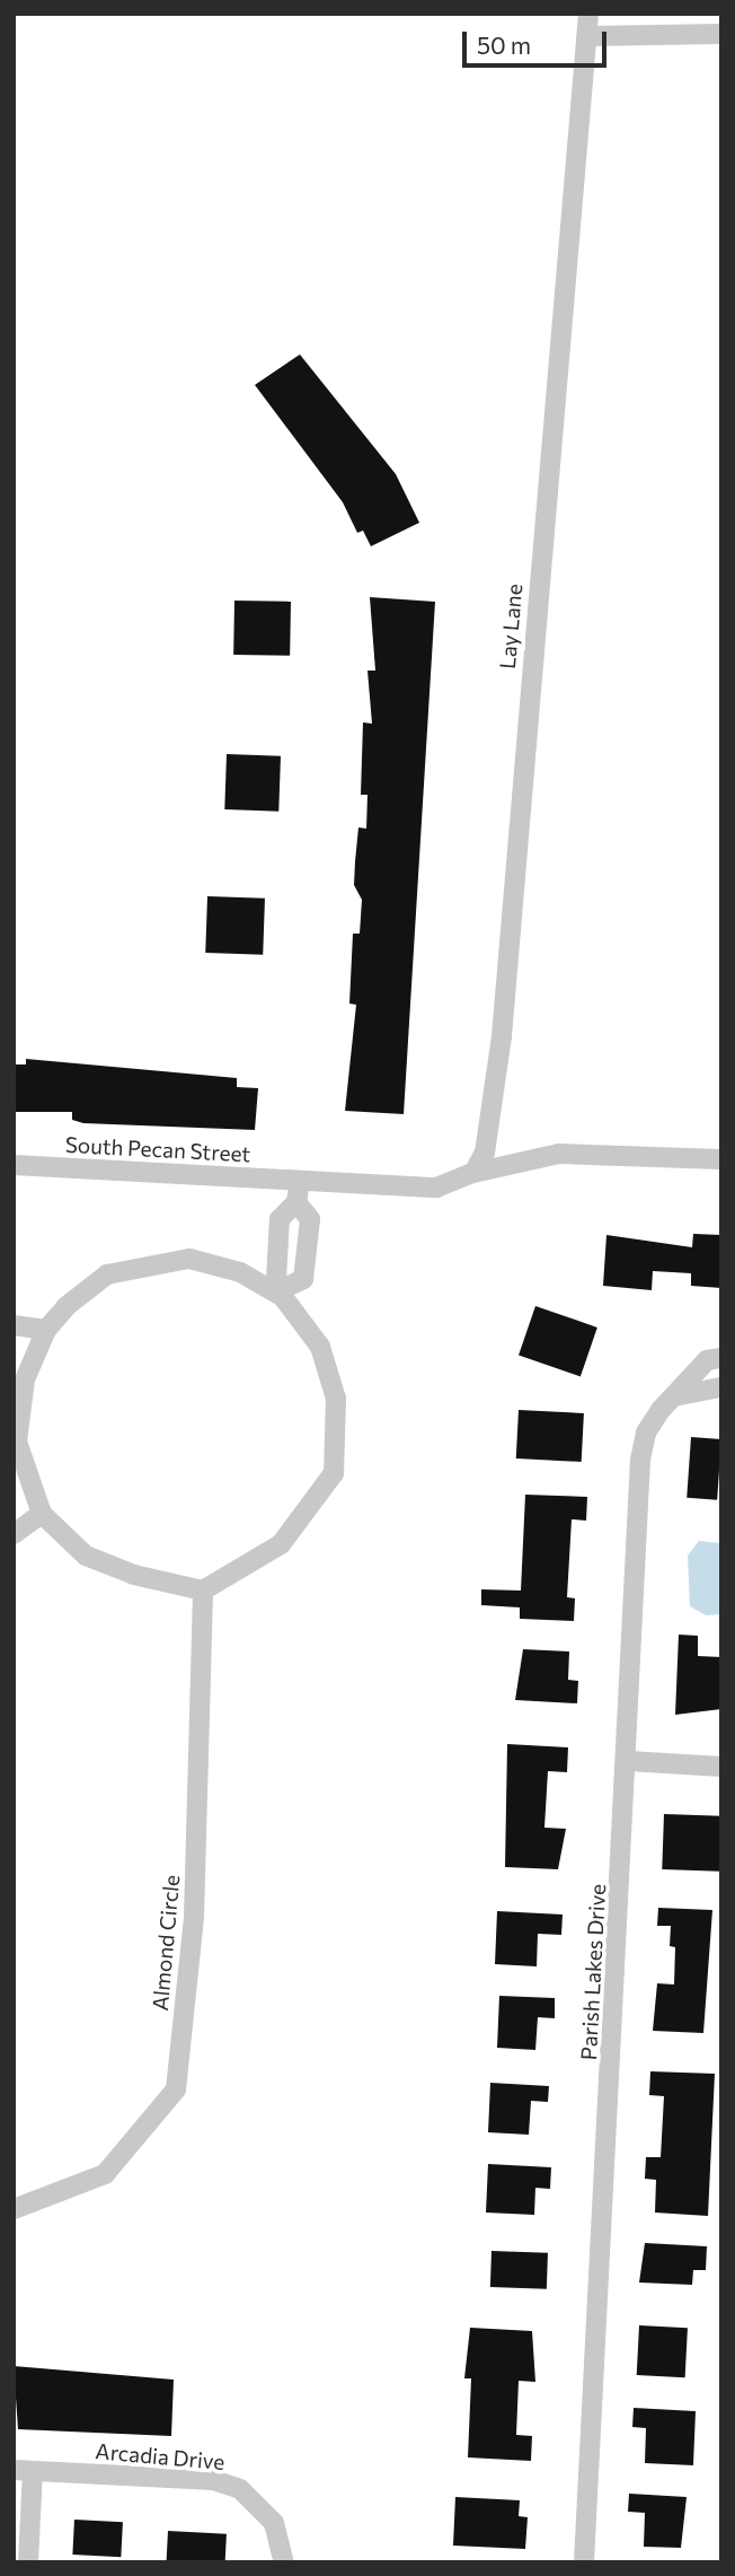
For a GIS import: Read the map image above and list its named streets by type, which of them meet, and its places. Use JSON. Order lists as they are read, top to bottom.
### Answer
{
  "streets": {
    "street": [
      "Lay Lane",
      "South Pecan Street",
      "Almond Circle",
      "Parish Lakes Drive",
      "Arcadia Drive"
    ]
  },
  "scale_bar": "50 m"
}
